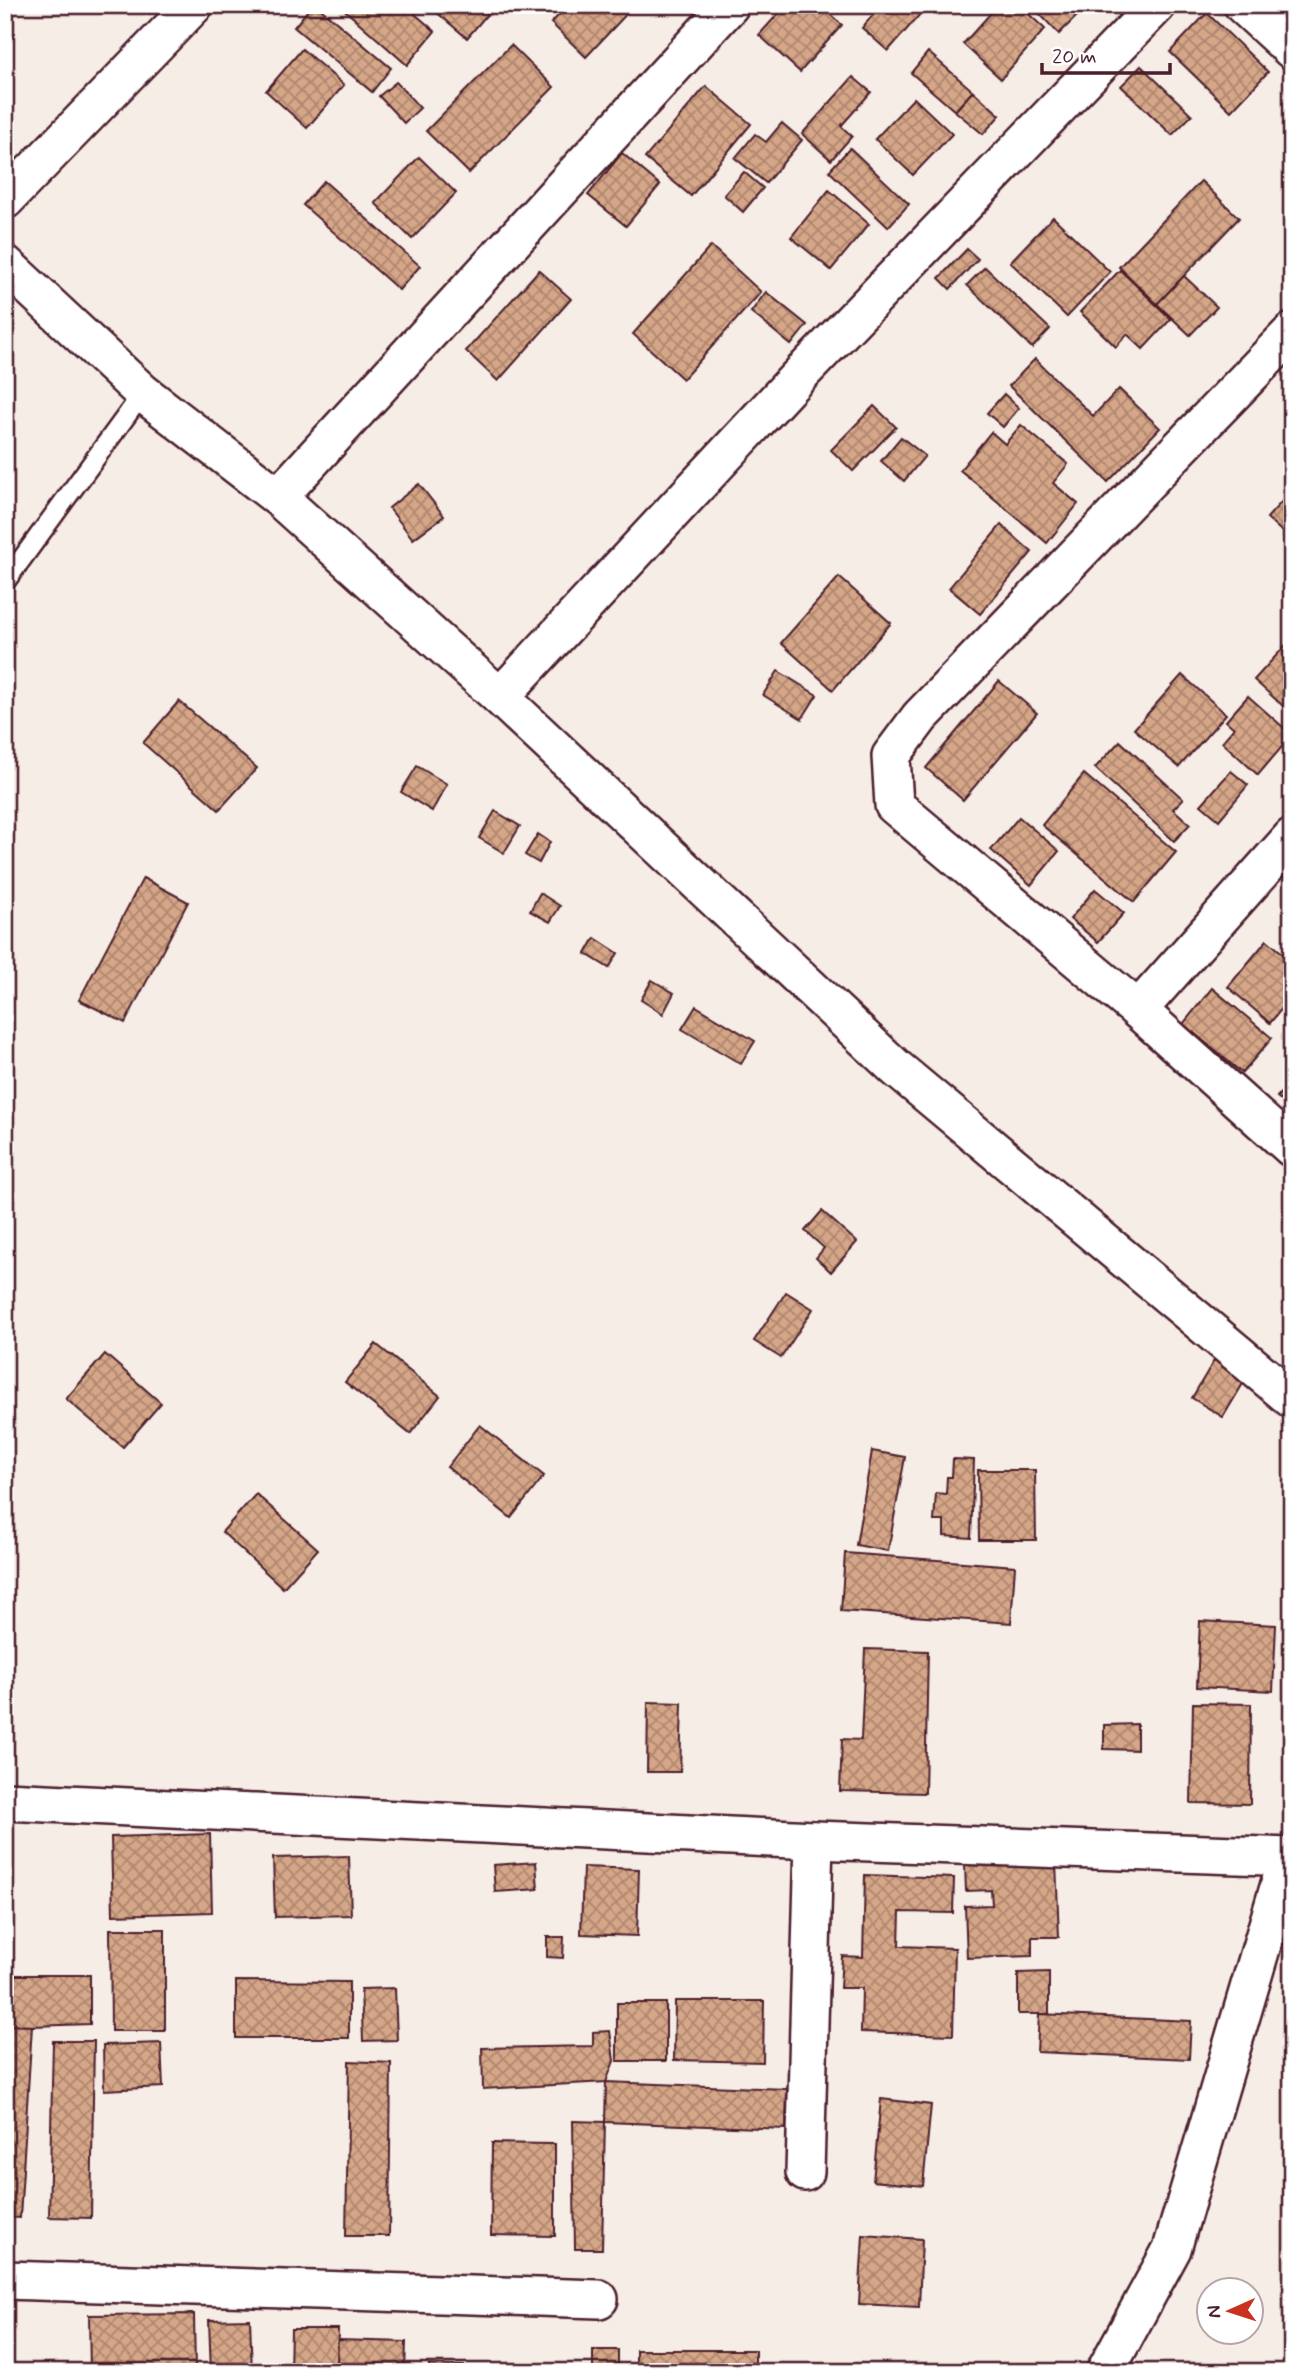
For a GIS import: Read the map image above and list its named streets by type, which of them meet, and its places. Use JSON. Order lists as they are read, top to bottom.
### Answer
{
  "scale_bar": "20 m",
  "north": "left"
}
